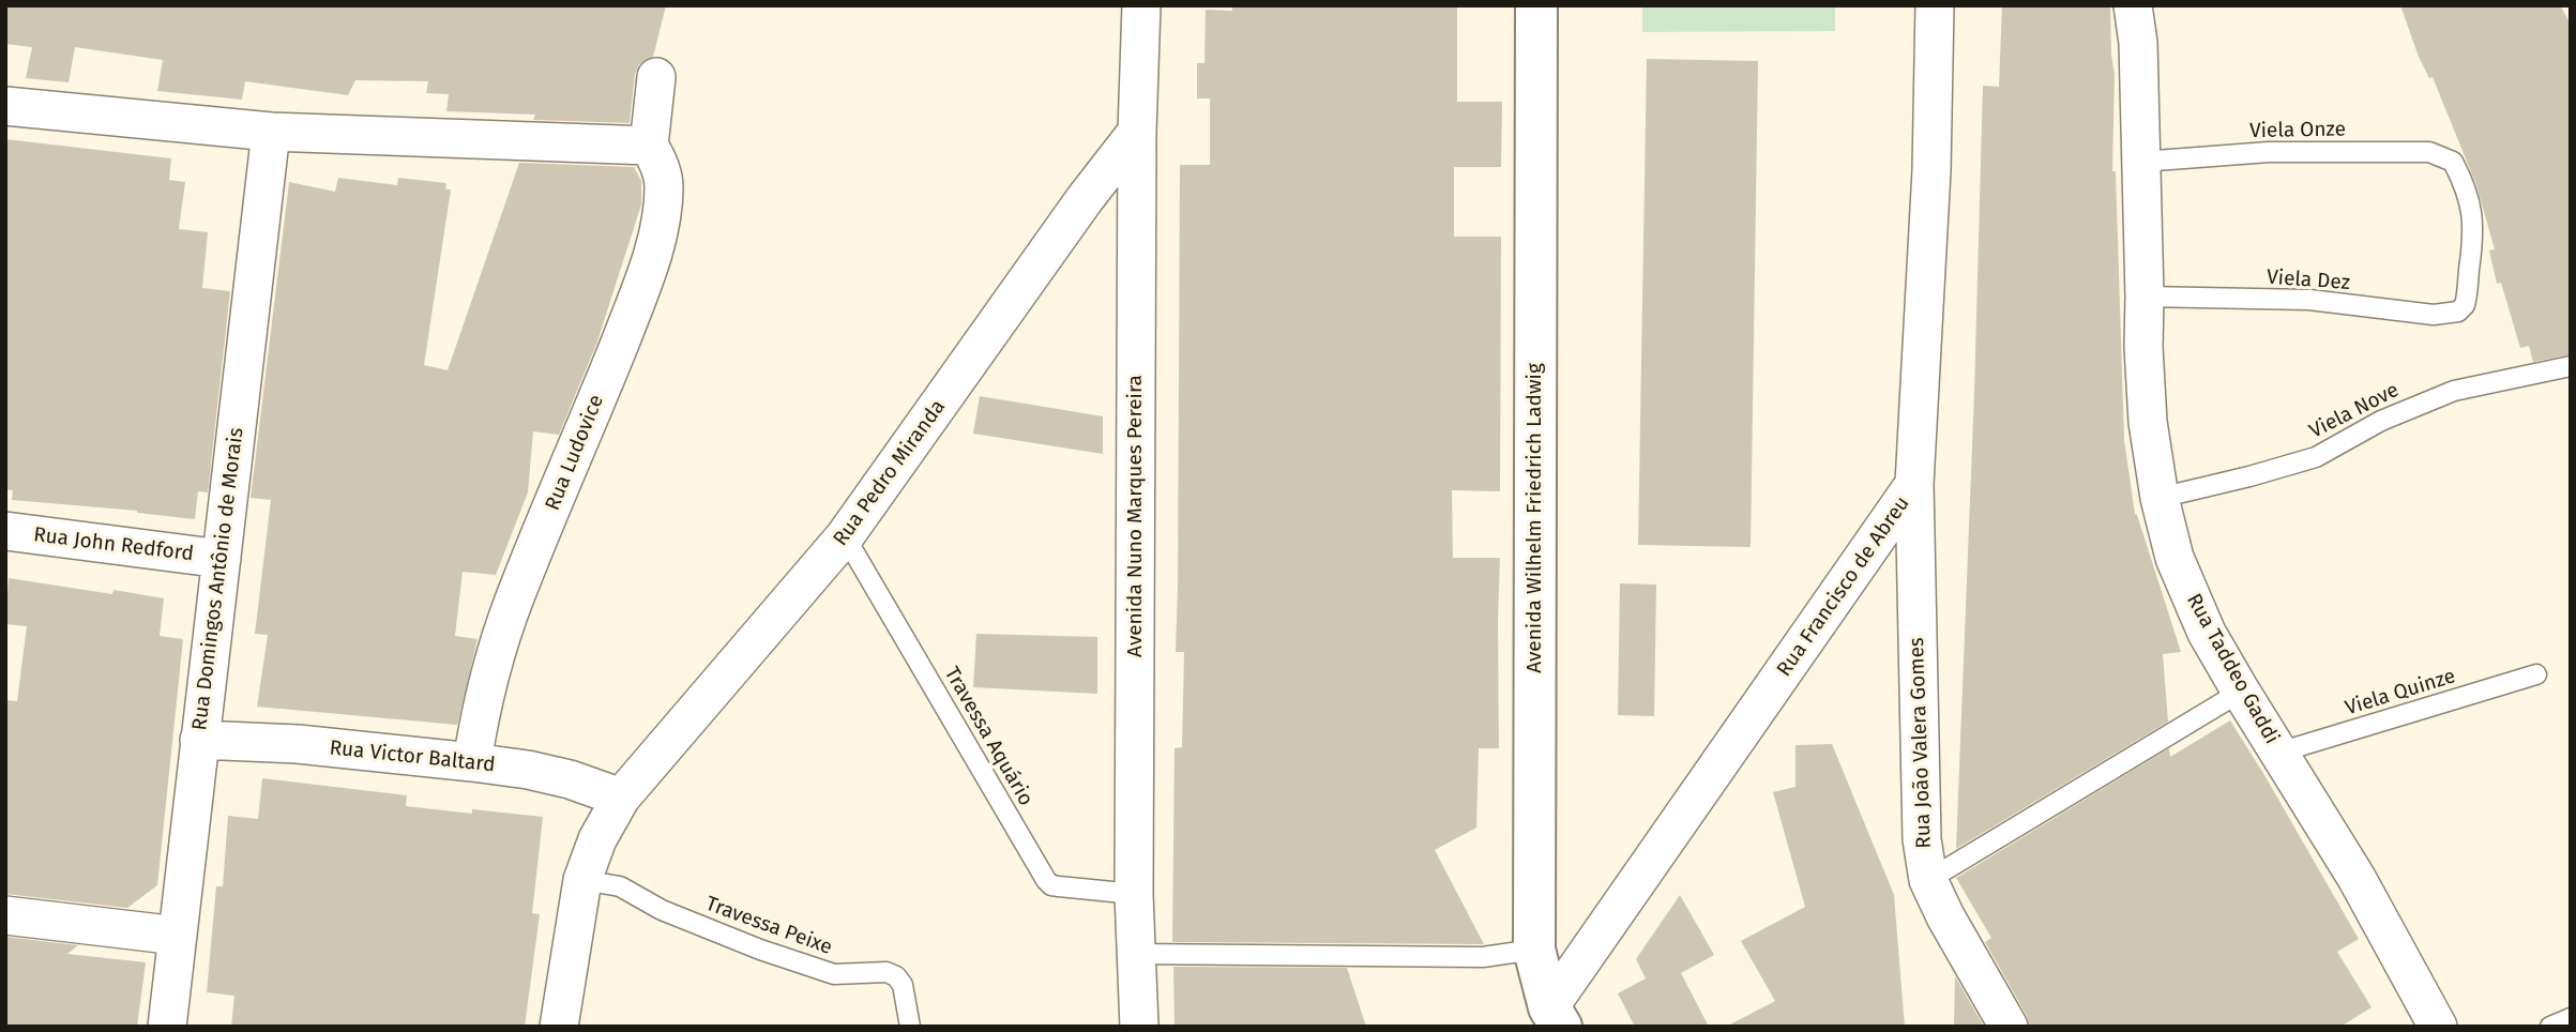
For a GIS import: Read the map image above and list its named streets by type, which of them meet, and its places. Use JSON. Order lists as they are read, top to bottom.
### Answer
{
  "streets": {
    "street": [
      "Rua Ludovice",
      "Rua Pedro Miranda",
      "Avenida Nuno Marques Pereira",
      "Avenida Wilhelm Friedrich Ladwig",
      "Rua John Redford",
      "Rua Domingos Antônio de Morais",
      "Rua Francisco de Abreu",
      "Rua Taddeo Gaddi",
      "Rua João Valera Gomes",
      "Rua Victor Baltard"
    ],
    "lane": [
      "Viela Onze",
      "Viela Dez",
      "Viela Nove",
      "Viela Quinze",
      "Travessa Aquário",
      "Travessa Peixe"
    ]
  },
  "crossings": [
    ["Viela Onze", "Viela Dez"],
    ["Viela Onze", "Rua Taddeo Gaddi"],
    ["Viela Dez", "Rua Taddeo Gaddi"],
    ["Viela Nove", "Rua Taddeo Gaddi"],
    ["Rua Ludovice", "Rua Victor Baltard"],
    ["Rua Pedro Miranda", "Avenida Nuno Marques Pereira"],
    ["Rua Pedro Miranda", "Travessa Aquário"],
    ["Rua Pedro Miranda", "Rua Victor Baltard"],
    ["Rua Pedro Miranda", "Travessa Peixe"],
    ["Avenida Nuno Marques Pereira", "Travessa Aquário"],
    ["Avenida Wilhelm Friedrich Ladwig", "Rua Francisco de Abreu"],
    ["Rua John Redford", "Rua Domingos Antônio de Morais"],
    ["Rua Domingos Antônio de Morais", "Rua Victor Baltard"],
    ["Rua Francisco de Abreu", "Rua João Valera Gomes"],
    ["Rua Taddeo Gaddi", "Viela Quinze"]
  ]
}
